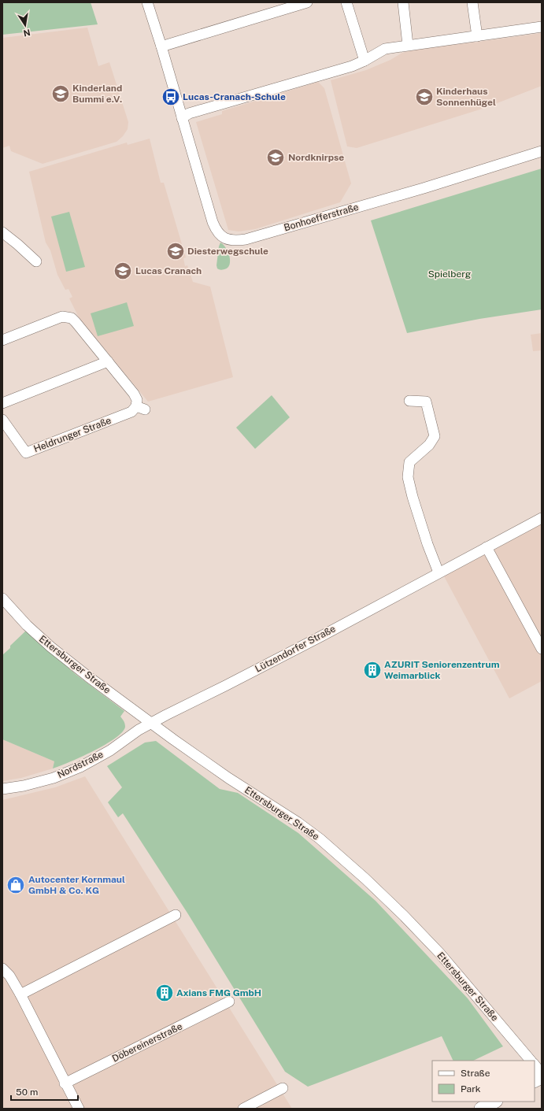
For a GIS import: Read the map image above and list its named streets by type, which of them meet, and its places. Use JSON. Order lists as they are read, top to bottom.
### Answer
{
  "streets": {
    "street": [
      "Bonhoefferstraße",
      "Heldrunger Straße",
      "Lützendorfer Straße",
      "Ettersburger Straße",
      "Nordstraße",
      "Döbereinerstraße"
    ]
  },
  "crossings": [
    ["Lützendorfer Straße", "Ettersburger Straße"],
    ["Lützendorfer Straße", "Nordstraße"],
    ["Ettersburger Straße", "Nordstraße"]
  ],
  "parks": ["Spielberg"],
  "places": {
    "school or university": [
      "Kinderland Bummi e.V.",
      "Kinderhaus Sonnenhügel",
      "Nordknirpse",
      "Diesterwegschule",
      "Lucas Cranach"
    ],
    "bus stop": ["Lucas-Cranach-Schule"],
    "building": ["AZURIT Seniorenzentrum Weimarblick", "Axians FMG GmbH"],
    "shop": ["Autocenter Kornmaul GmbH & Co. KG"]
  },
  "legend": ["Straße", "Park"],
  "scale_bar": "50 m",
  "north": "bottom"
}
